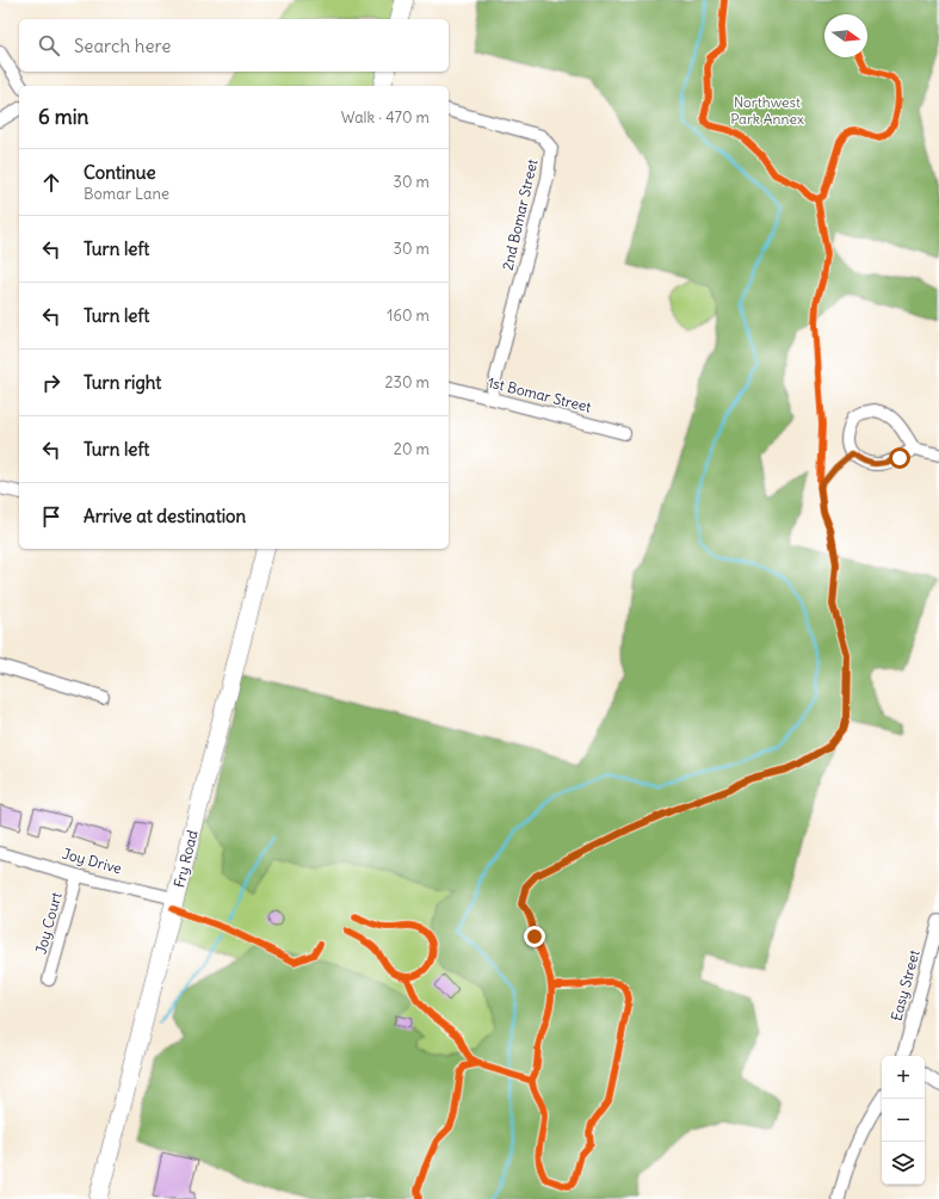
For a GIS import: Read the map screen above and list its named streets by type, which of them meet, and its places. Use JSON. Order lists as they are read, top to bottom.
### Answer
{
  "streets": {
    "street": [
      "2nd Bomar Street",
      "1st Bomar Street",
      "Fry Road",
      "Joy Drive",
      "Joy Court",
      "Easy Street"
    ]
  },
  "crossings": [
    ["2nd Bomar Street", "1st Bomar Street"],
    ["Fry Road", "Joy Drive"],
    ["Joy Drive", "Joy Court"]
  ],
  "parks": ["Northwest Park Annex"],
  "north": "right",
  "page": {
    "search": "Search here",
    "heading": ["6 min", "Walk · 470 m"],
    "list": [
      ["Continue", "Bomar Lane", "30 m"],
      ["Turn left", "30 m"],
      ["Turn left", "160 m"],
      ["Turn right", "230 m"],
      ["Turn left", "20 m"],
      "Arrive at destination"
    ],
    "map_buttons": ["+", "−"]
  }
}
